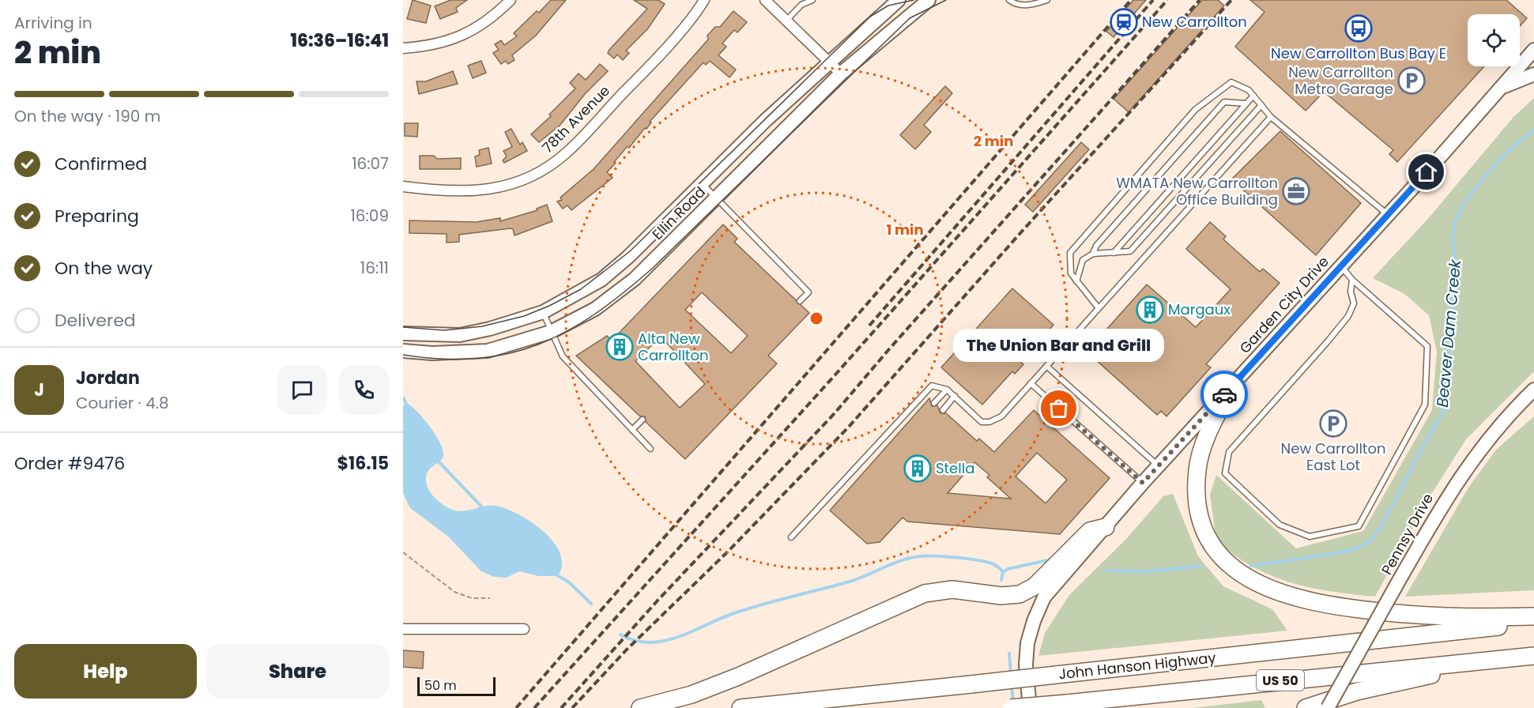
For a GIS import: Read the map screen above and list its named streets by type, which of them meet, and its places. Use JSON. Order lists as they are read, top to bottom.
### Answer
{
  "streets": {
    "highway": ["John Hanson Highway", "US 50"],
    "street": [
      "78th Avenue",
      "Ellin Road",
      "Garden City Drive",
      "Pennsy Drive"
    ]
  },
  "water": ["Beaver Dam Creek"],
  "places": {
    "station": ["New Carrollton"],
    "bus stop": ["New Carrollton Bus Bay E"],
    "parking": ["New Carrollton Metro Garage", "New Carrollton East Lot"],
    "office": ["WMATA New Carrollton Office Building"],
    "building": ["Margaux", "Alta New Carrollton", "Stella"],
    "other": ["The Union Bar and Grill"]
  },
  "scale_bar": "50 m",
  "page": {
    "heading": ["2 min", "Arriving in", "16:36–16:41"],
    "panel": [
      "Jordan",
      "Courier · 4.8",
      "Order #9476",
      "$16.15"
    ],
    "bar": "On the way · 190 m",
    "list": [
      ["Confirmed", "16:07"],
      ["Preparing", "16:09"],
      ["On the way", "16:11"],
      "Delivered"
    ],
    "bubble": "The Union Bar and Grill",
    "round": "J",
    "buttons": ["Help", "Share"],
    "scale": "50 m"
  },
  "rings": ["2 min", "1 min"]
}
